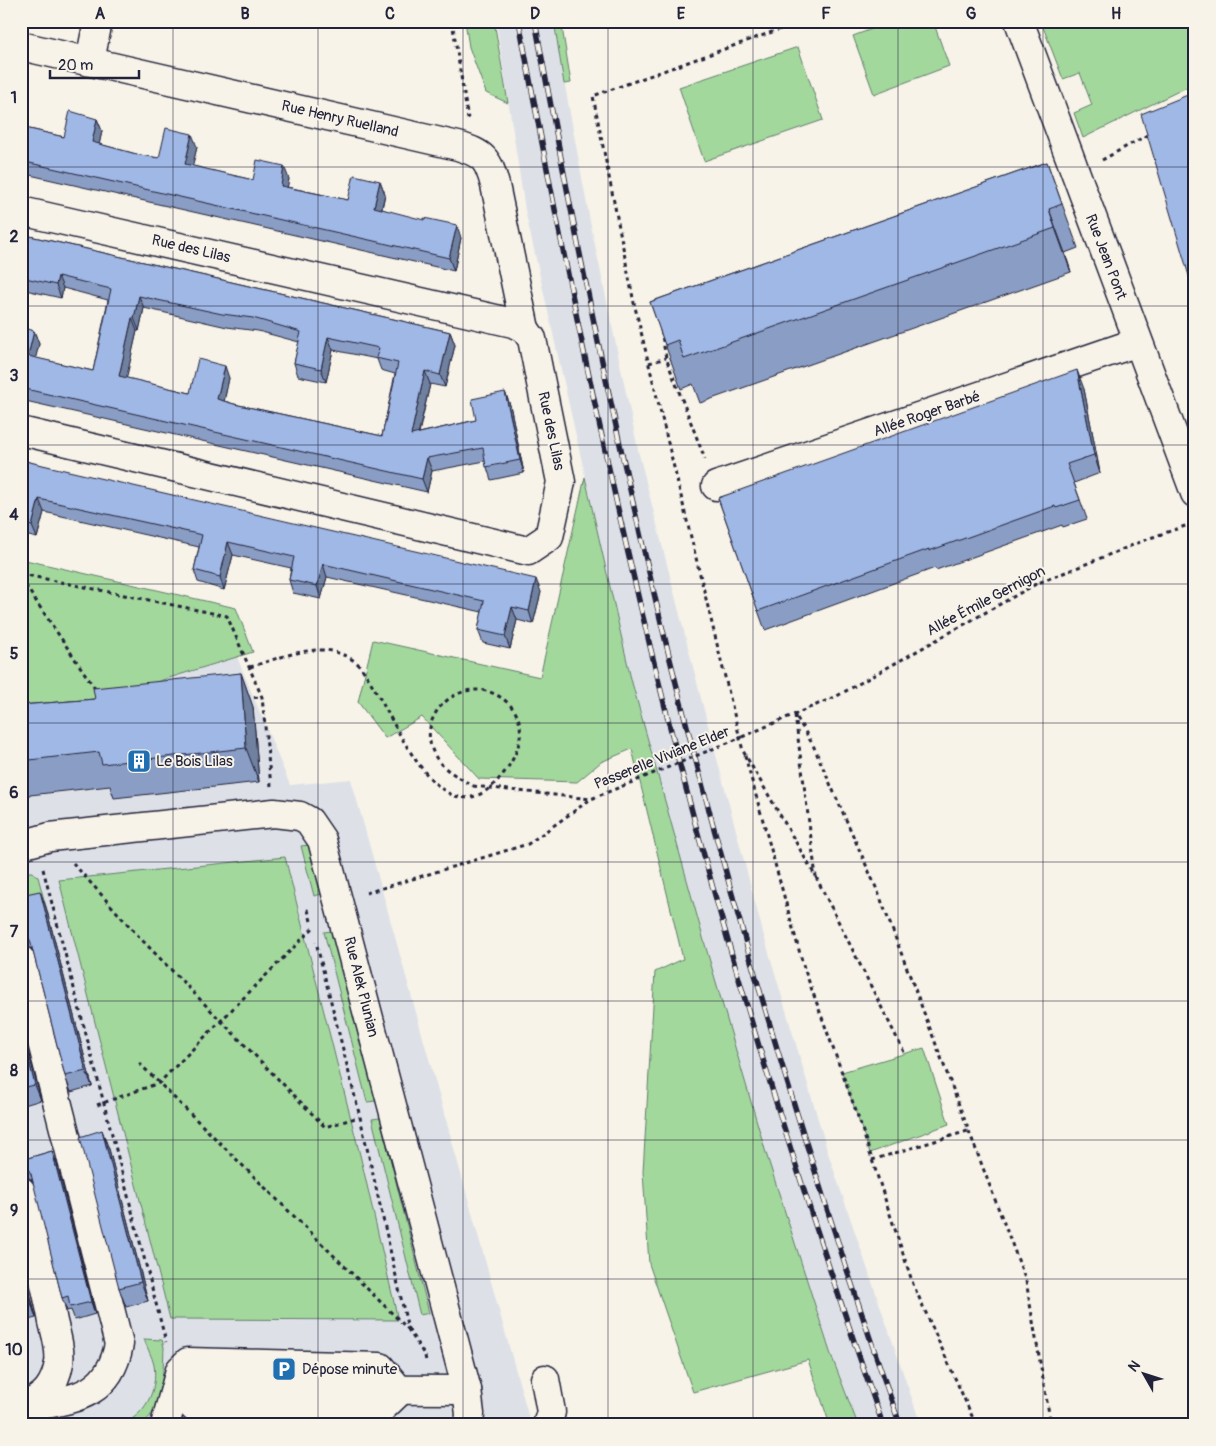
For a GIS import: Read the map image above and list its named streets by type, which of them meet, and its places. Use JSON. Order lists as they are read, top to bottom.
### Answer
{
  "streets": {
    "street": [
      "Rue Henry Ruelland",
      "Rue des Lilas",
      "Rue Jean Pont",
      "Allée Roger Barbé",
      "Rue Alek Plunian"
    ],
    "path": ["Allée Émile Gernigon", "Passerelle Viviane Elder"]
  },
  "crossings": [
    ["Rue Jean Pont", "Allée Roger Barbé"],
    ["Allée Émile Gernigon", "Passerelle Viviane Elder"],
    ["Passerelle Viviane Elder", "Rue Alek Plunian"]
  ],
  "places": {
    "building": ["Le Bois Lilas"],
    "parking": ["Dépose minute"]
  },
  "scale_bar": "20 m",
  "north": "top left",
  "grid": {
    "columns": [
      "A",
      "B",
      "C",
      "D",
      "E",
      "F",
      "G",
      "H"
    ],
    "rows": [
      "1",
      "2",
      "3",
      "4",
      "5",
      "6",
      "7",
      "8",
      "9",
      "10"
    ]
  }
}
